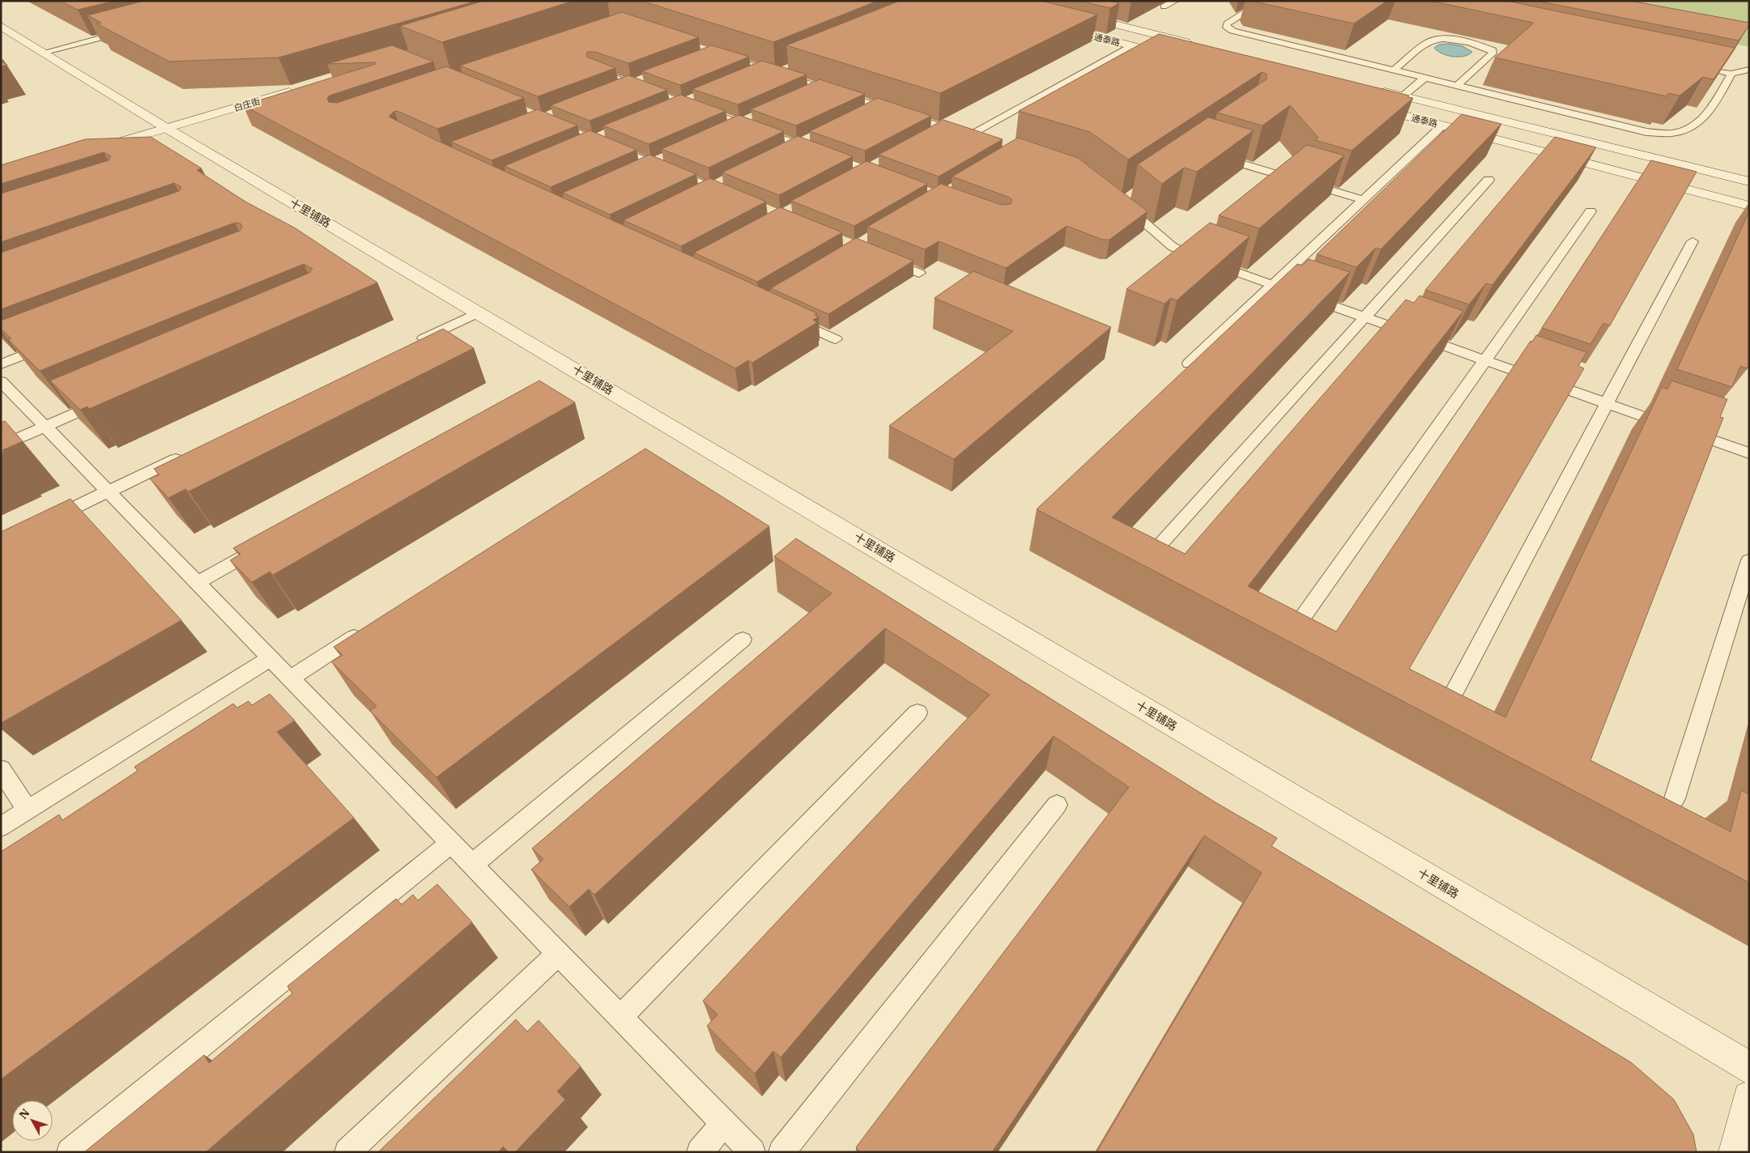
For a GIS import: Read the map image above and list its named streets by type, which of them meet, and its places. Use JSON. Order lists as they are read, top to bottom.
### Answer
{
  "streets": {
    "street": ["通泰路", "白庄街", "十里铺路"]
  },
  "crossings": [
    ["白庄街", "十里铺路"]
  ],
  "north": "top left"
}
